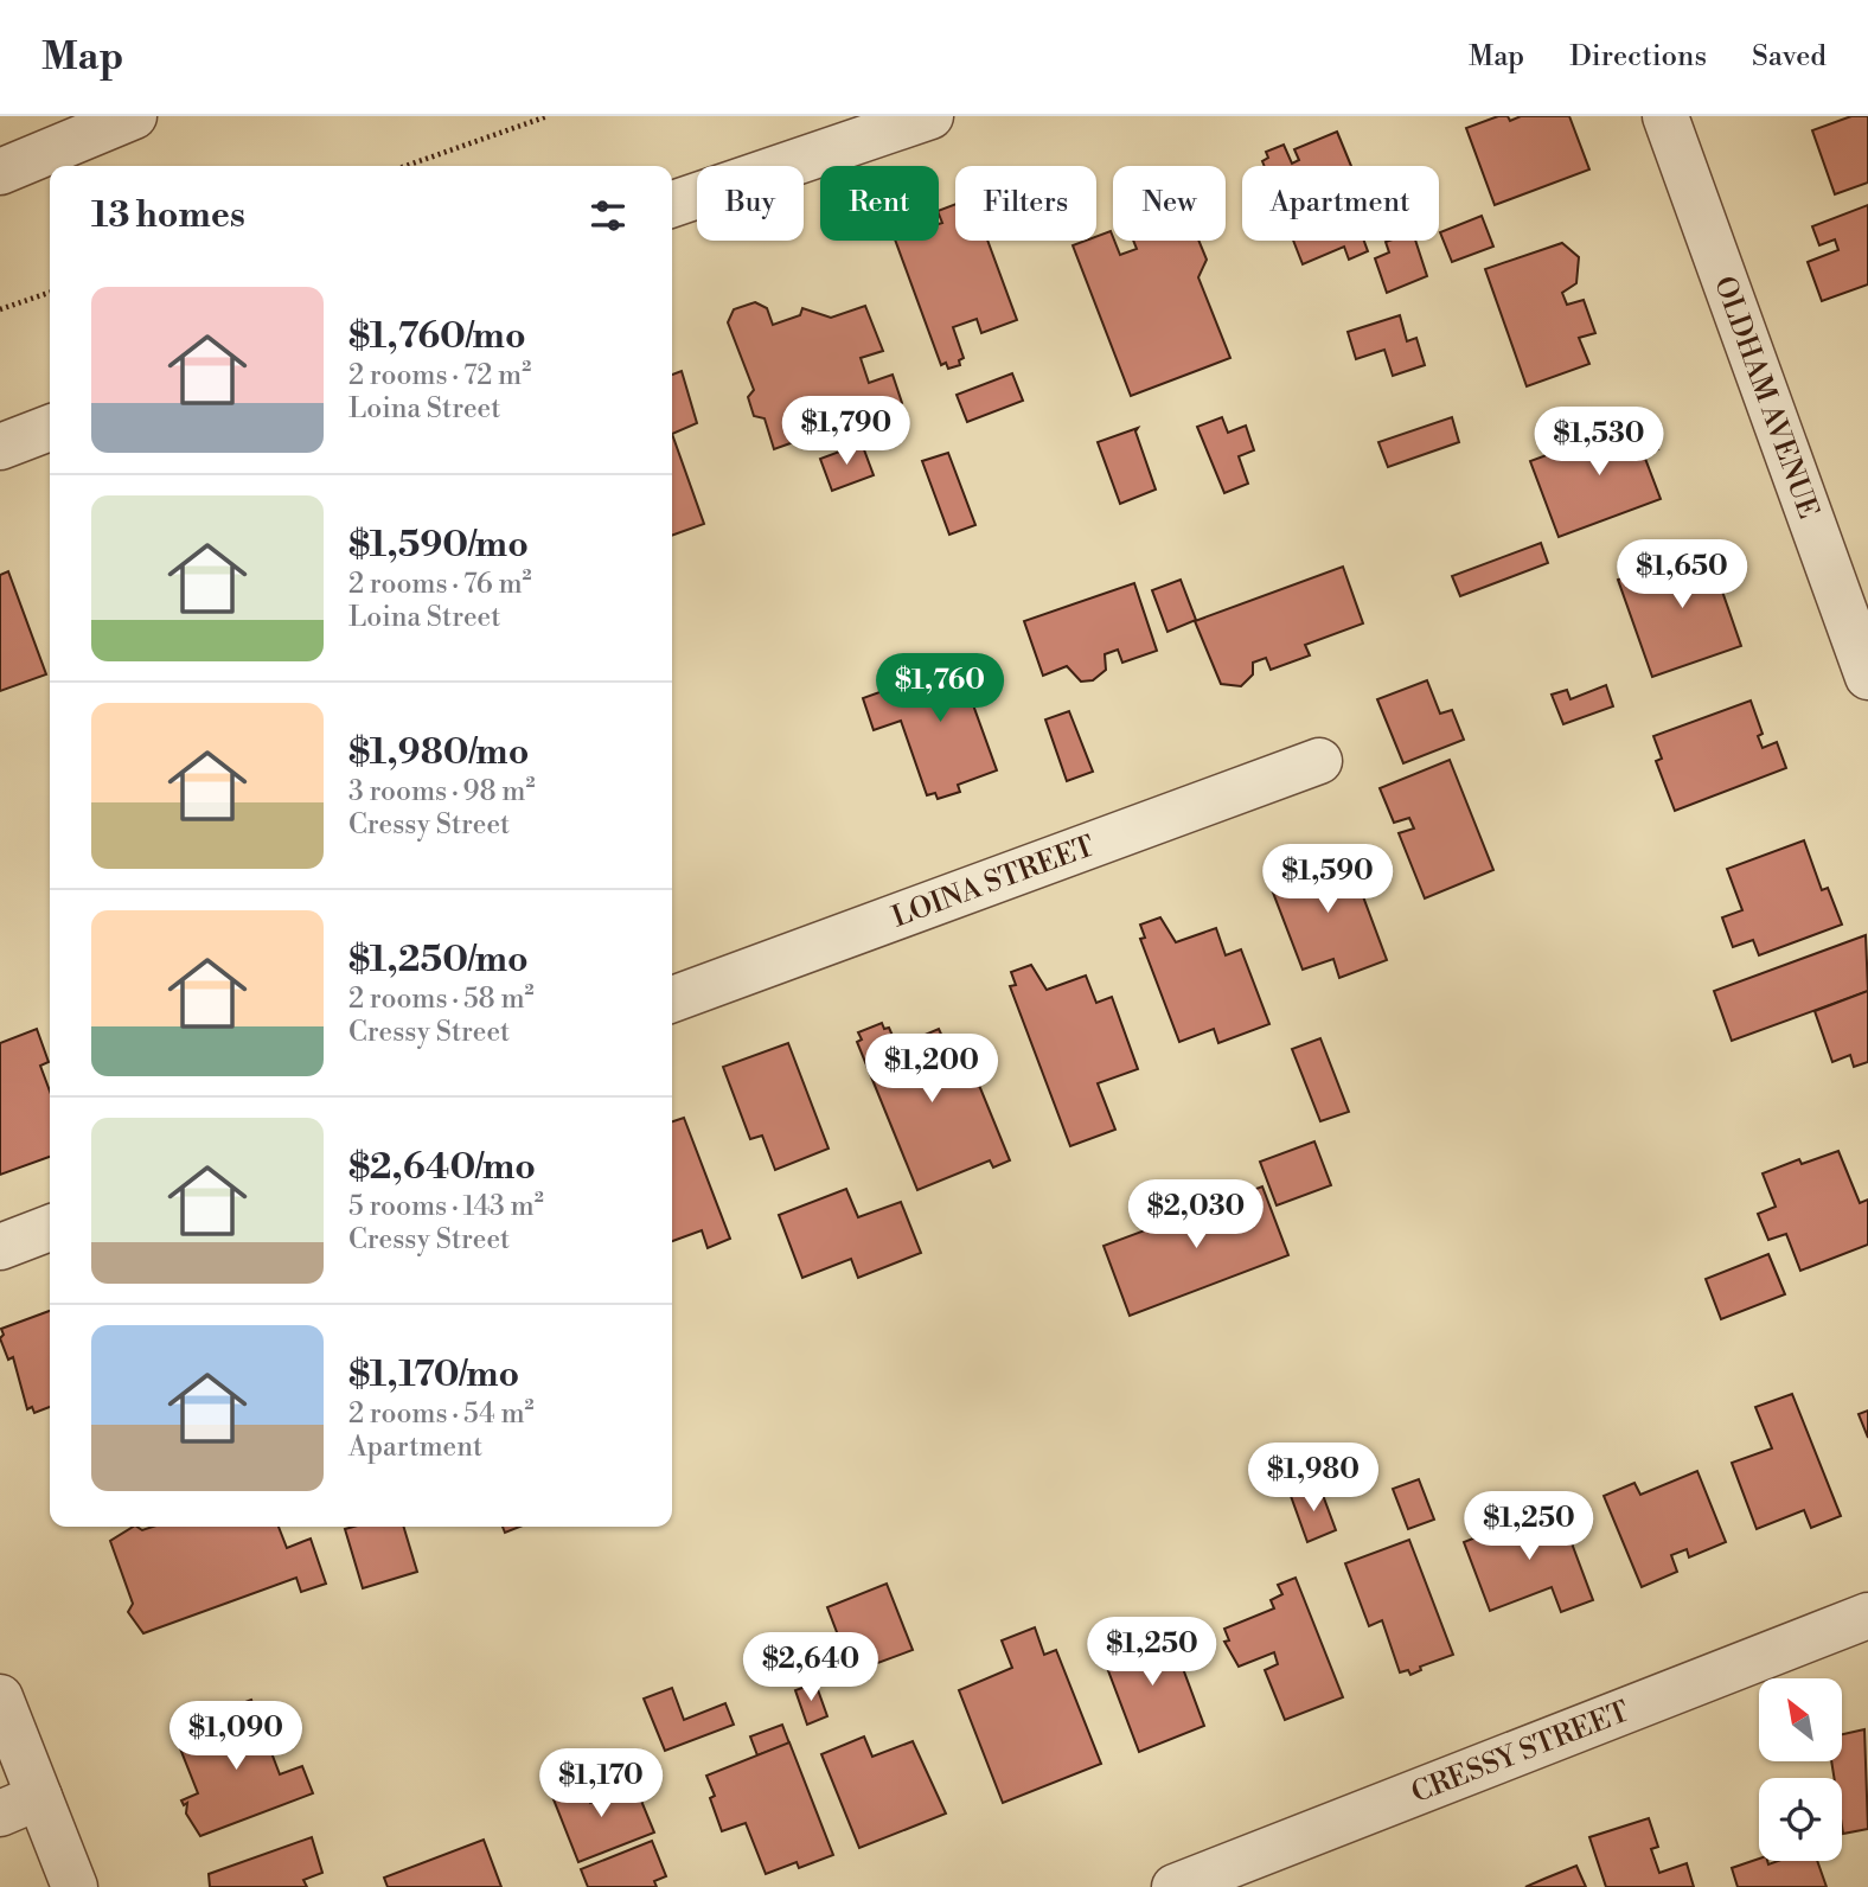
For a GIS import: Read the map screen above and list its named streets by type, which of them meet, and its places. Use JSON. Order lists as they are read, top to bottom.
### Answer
{
  "streets": {
    "street": ["OLDHAM AVENUE", "LOINA STREET", "CRESSY STREET"]
  },
  "north": "top left",
  "page": {
    "header": "Map",
    "nav": ["Map", "Directions", "Saved"],
    "chip": [
      "Buy",
      "Rent",
      "Filters",
      "New",
      "Apartment"
    ],
    "heading": "13 homes",
    "list": [
      {
        "name": "$1,760/mo",
        "note": "2 rooms · 72 m² · Loina Street"
      },
      {
        "name": "$1,590/mo",
        "note": "2 rooms · 76 m² · Loina Street"
      },
      {
        "name": "$1,980/mo",
        "note": "3 rooms · 98 m² · Cressy Street"
      },
      {
        "name": "$1,250/mo",
        "note": "2 rooms · 58 m² · Cressy Street"
      },
      {
        "name": "$2,640/mo",
        "note": "5 rooms · 143 m² · Cressy Street"
      },
      {
        "name": "$1,170/mo",
        "note": "2 rooms · 54 m² · Apartment"
      }
    ],
    "price": [
      "$1,790",
      "$1,530",
      "$1,650",
      "$1,760",
      "$1,590",
      "$1,200",
      "$2,030",
      "$1,980",
      "$1,250",
      "$1,250",
      "$2,640",
      "$1,090",
      "$1,170"
    ]
  }
}
